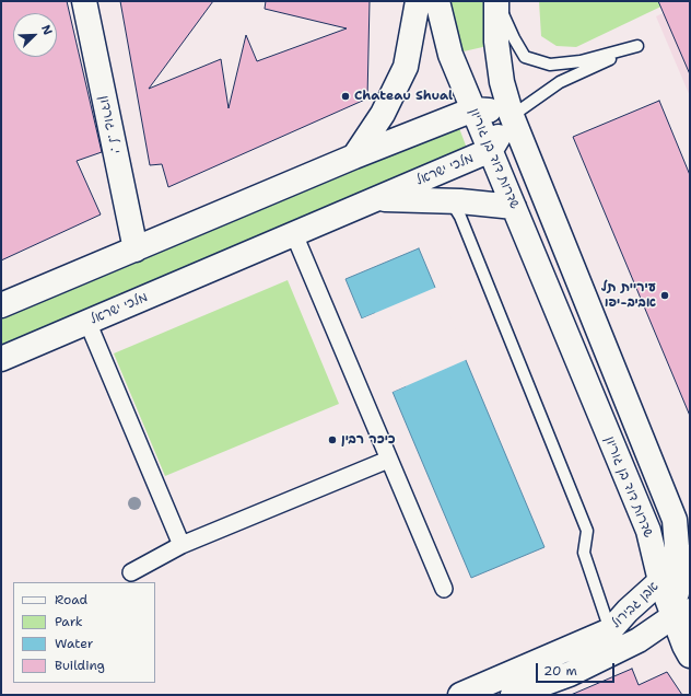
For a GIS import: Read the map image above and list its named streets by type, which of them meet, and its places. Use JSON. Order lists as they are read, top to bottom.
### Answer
{
  "streets": {
    "street": [
      "י. ל. גורדון",
      "שדרות דוד בן גוריון",
      "מלכי ישראל",
      "אבן גבירול"
    ]
  },
  "crossings": [
    ["שדרות דוד בן גוריון", "מלכי ישראל"],
    ["שדרות דוד בן גוריון", "אבן גבירול"]
  ],
  "places": ["Chateau Shual", "עיריית תל אביב-יפו", "כיכר רבין"],
  "legend": [
    "Road",
    "Park",
    "Water",
    "Building"
  ],
  "scale_bar": "20 m",
  "north": "top right"
}
